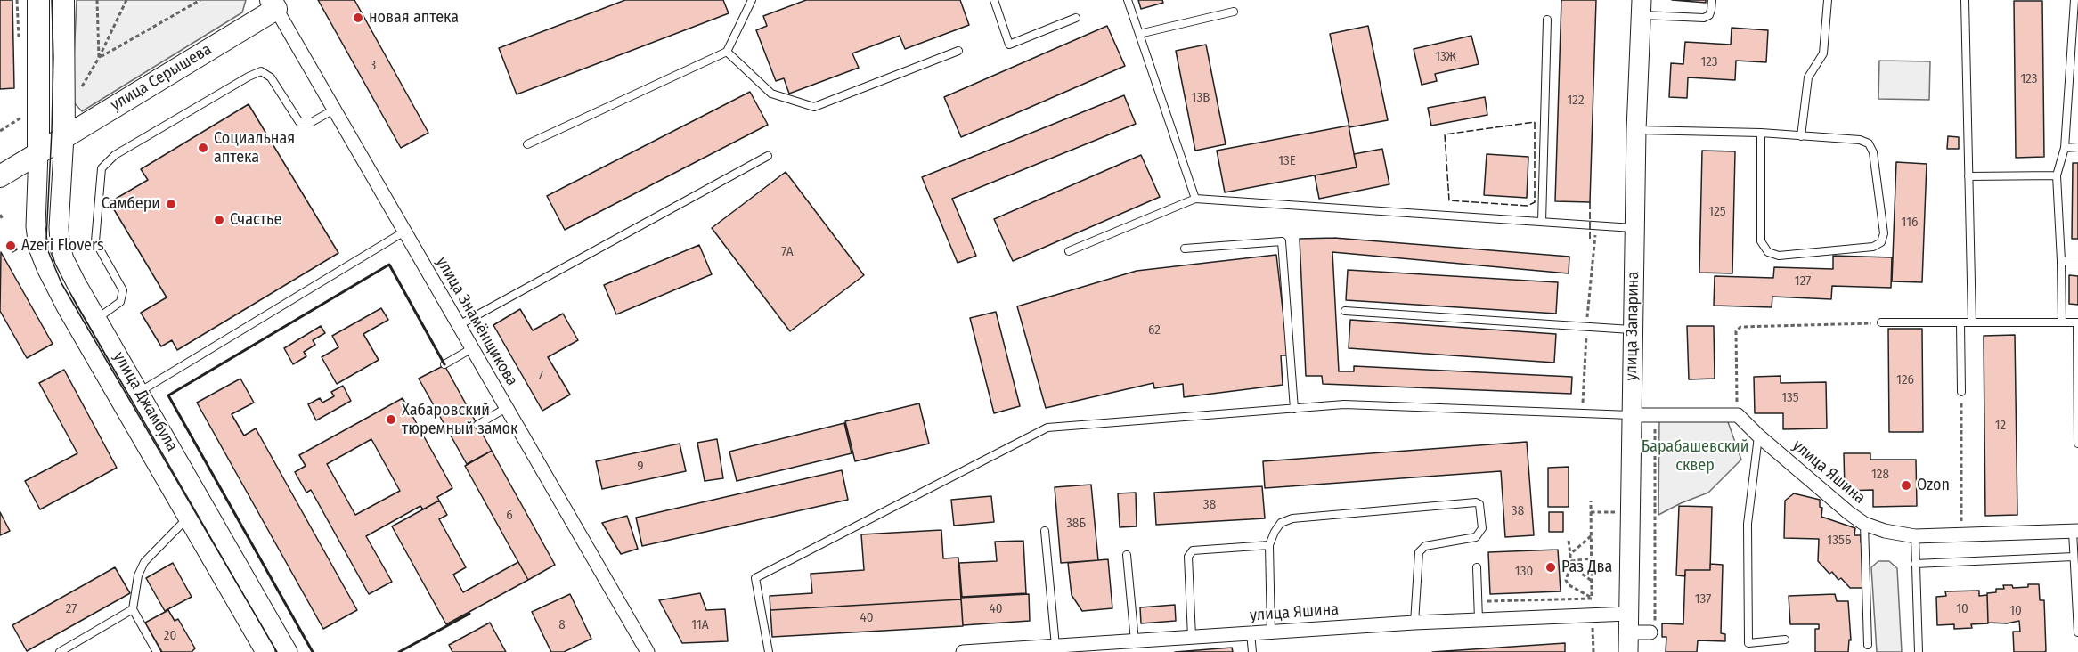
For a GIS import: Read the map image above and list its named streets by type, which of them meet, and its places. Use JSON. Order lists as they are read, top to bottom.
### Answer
{
  "streets": {
    "main road": ["улица Серышева"],
    "street": [
      "улица Знамёнщикова",
      "улица Запарина",
      "улица Джамбула",
      "улица Яшина"
    ]
  },
  "crossings": [
    ["улица Серышева", "улица Знамёнщикова"],
    ["улица Серышева", "улица Джамбула"],
    ["улица Запарина", "улица Яшина"]
  ],
  "parks": ["Барабашевский сквер"],
  "places": [
    "новая аптека",
    "Социальная аптека",
    "Самбери",
    "Счастье",
    "Azeri Flovers",
    "Хабаровский тюремный замок",
    "Ozon",
    "Раз Два"
  ],
  "house_numbers": [
    "13Ж",
    "123",
    "3",
    "123",
    "13В",
    "122",
    "13Е",
    "125",
    "116",
    "7А",
    "127",
    "62",
    "7",
    "126",
    "135",
    "12",
    "9",
    "128",
    "38",
    "38",
    "6",
    "38Б",
    "135Б",
    "130",
    "137",
    "27",
    "40",
    "10",
    "10",
    "40",
    "8",
    "11А",
    "20"
  ]
}
